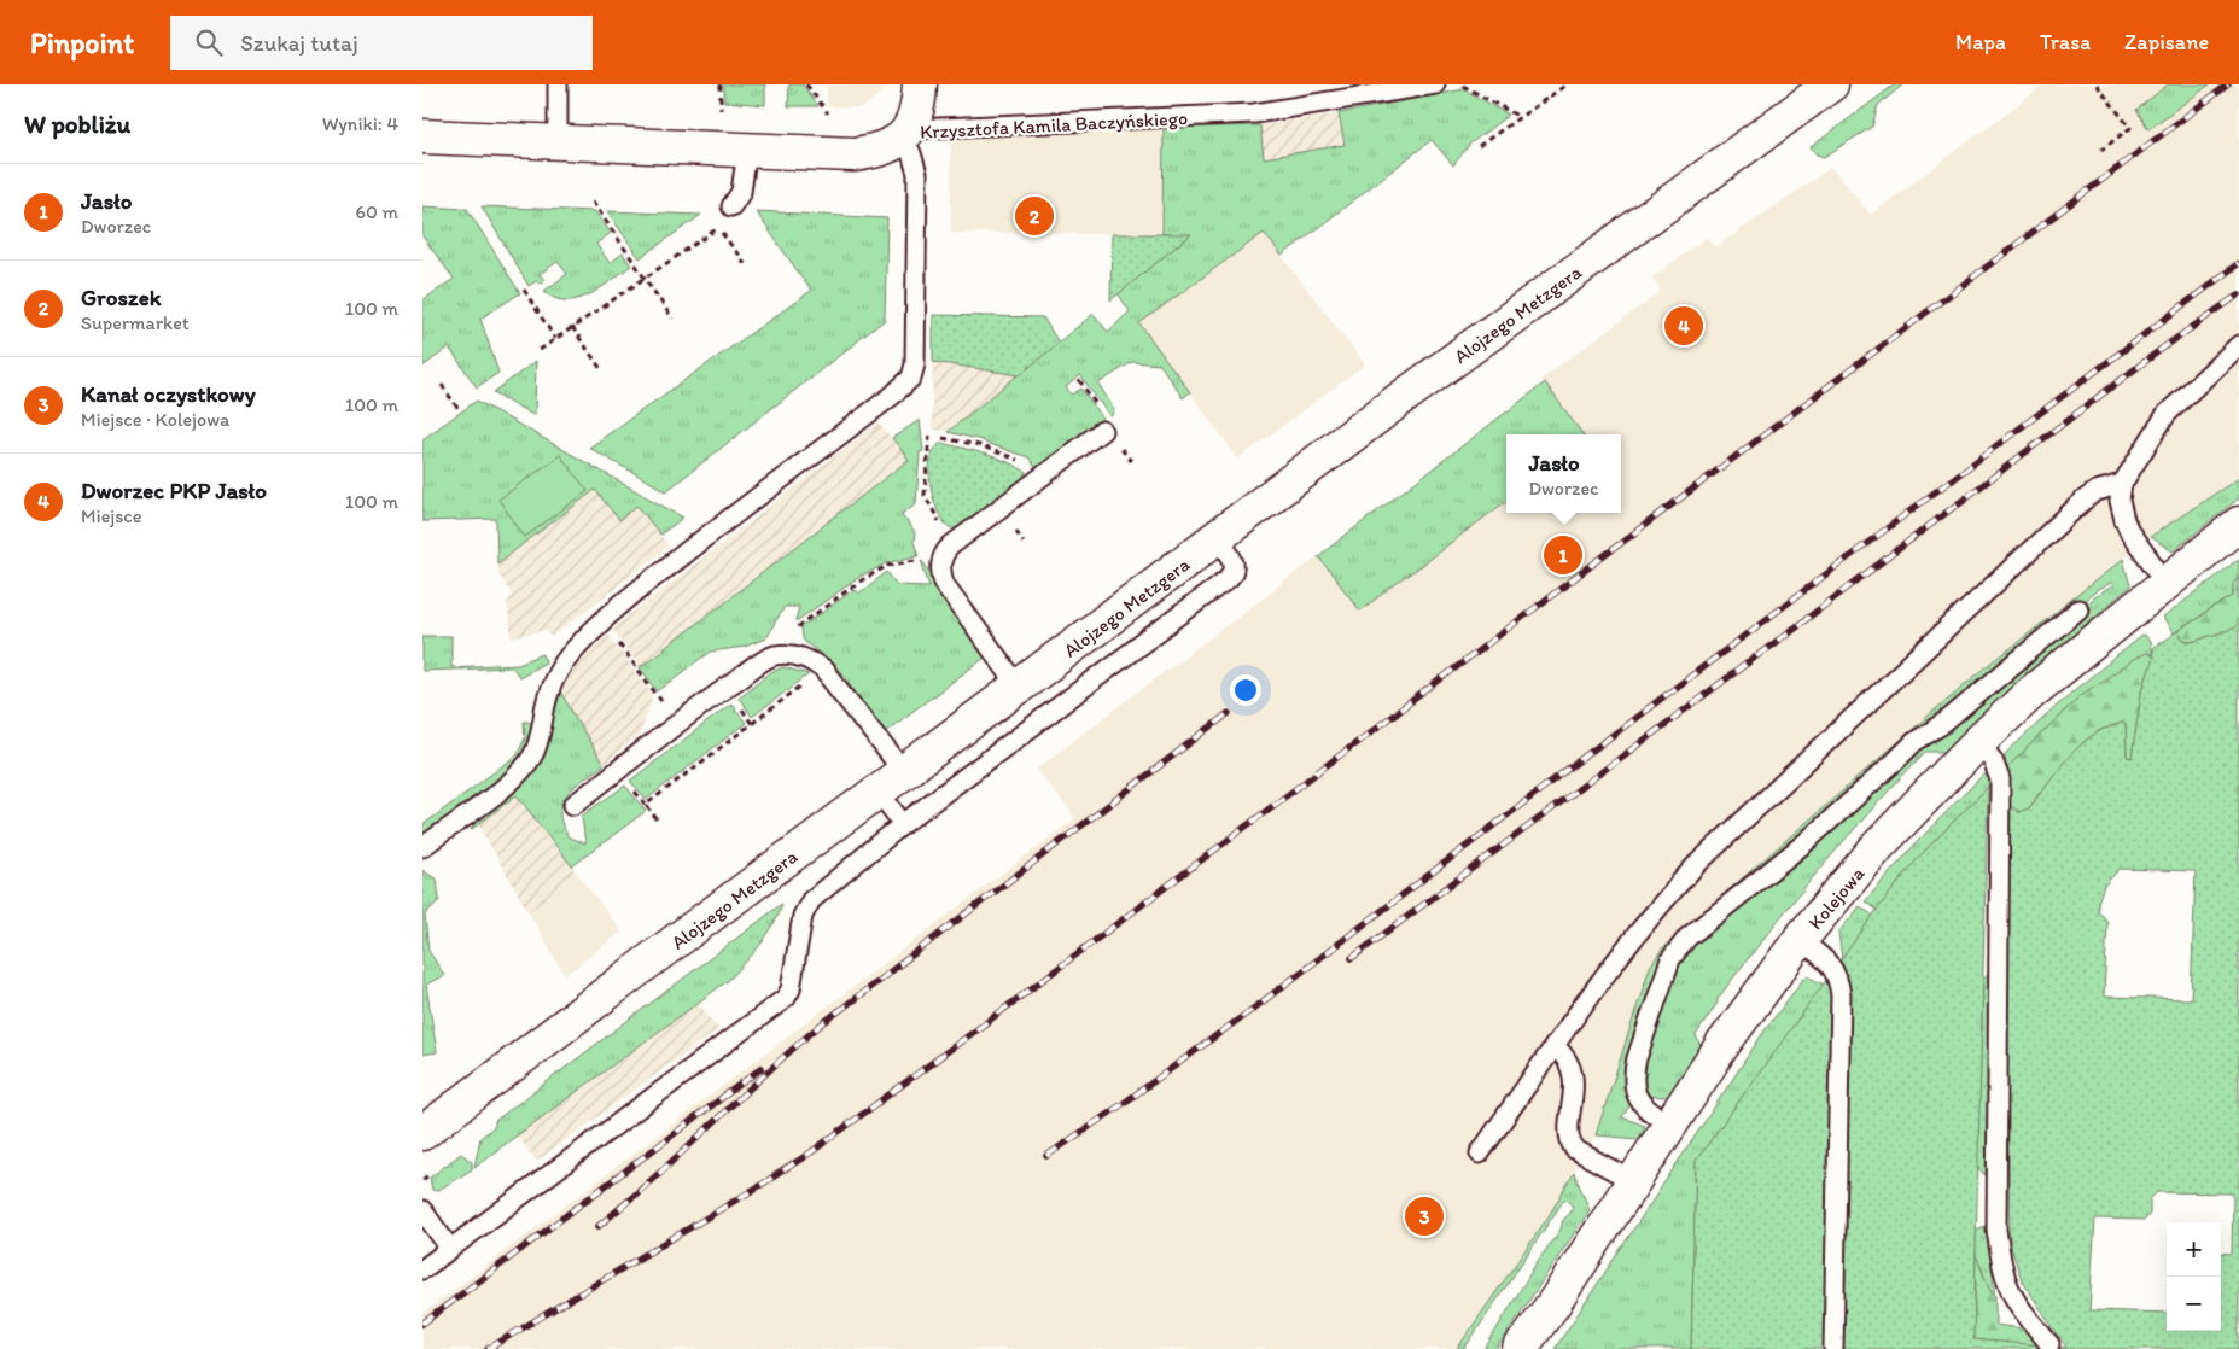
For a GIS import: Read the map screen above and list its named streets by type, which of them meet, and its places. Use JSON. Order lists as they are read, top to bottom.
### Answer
{
  "streets": {
    "main road": ["Krzysztofa Kamila Baczyńskiego", "Alojzego Metzgera", "Kolejowa"]
  },
  "page": {
    "header": "Pinpoint",
    "search": "Szukaj tutaj",
    "nav": ["Mapa", "Trasa", "Zapisane"],
    "heading": ["W pobliżu", "Wyniki: 4"],
    "list": [
      {
        "mark": "1",
        "name": "Jasło",
        "note": "Dworzec",
        "value": "60 m"
      },
      {
        "mark": "2",
        "name": "Groszek",
        "note": "Supermarket",
        "value": "100 m"
      },
      {
        "mark": "3",
        "name": "Kanał oczystkowy",
        "note": "Miejsce · Kolejowa",
        "value": "100 m"
      },
      {
        "mark": "4",
        "name": "Dworzec PKP Jasło",
        "note": "Miejsce",
        "value": "100 m"
      }
    ],
    "pins": [
      "2",
      "4",
      "1",
      "3"
    ],
    "popup": ["Jasło", "Dworzec"],
    "map_buttons": ["+", "−"]
  }
}
